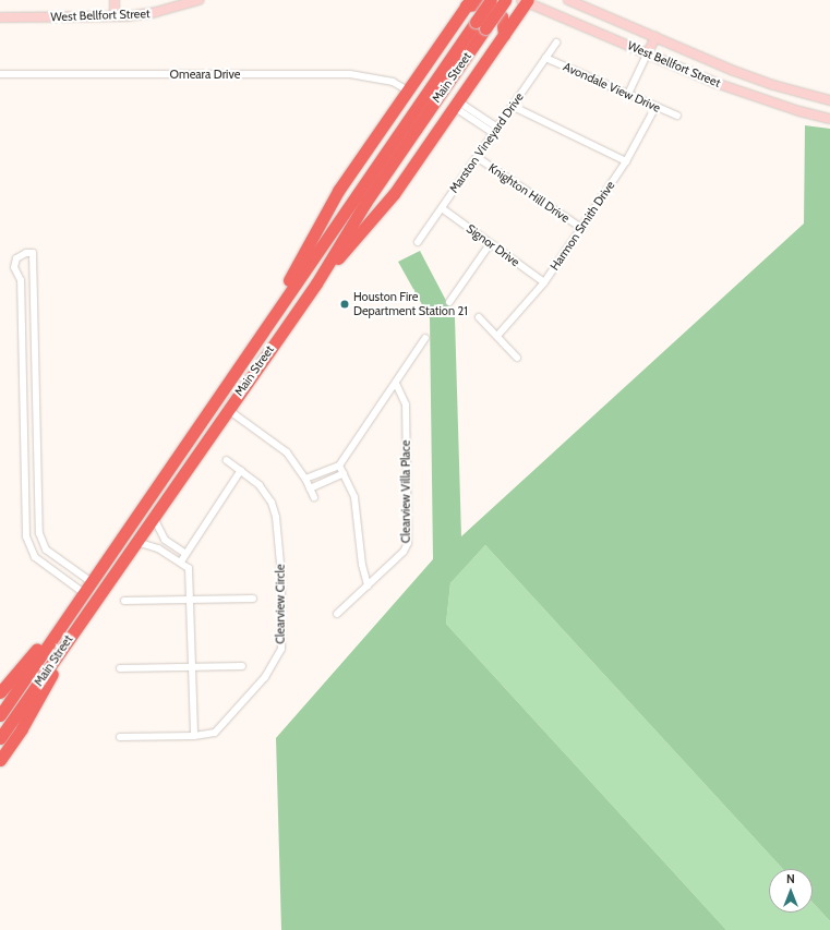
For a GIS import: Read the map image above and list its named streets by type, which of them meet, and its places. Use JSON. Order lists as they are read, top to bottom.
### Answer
{
  "streets": {
    "highway": ["Main Street"],
    "main road": ["West Bellfort Street"],
    "street": [
      "Omeara Drive",
      "Avondale View Drive",
      "Marston Vineyard Drive",
      "Knighton Hill Drive",
      "Harmon Smith Drive",
      "Signor Drive",
      "Clearview Villa Place",
      "Clearview Circle"
    ]
  },
  "crossings": [
    ["Avondale View Drive", "Marston Vineyard Drive"],
    ["Avondale View Drive", "Harmon Smith Drive"],
    ["Marston Vineyard Drive", "Knighton Hill Drive"],
    ["Marston Vineyard Drive", "Signor Drive"],
    ["Knighton Hill Drive", "Harmon Smith Drive"],
    ["Harmon Smith Drive", "Signor Drive"]
  ],
  "places": ["Houston Fire Department Station 21"],
  "north": "top"
}
